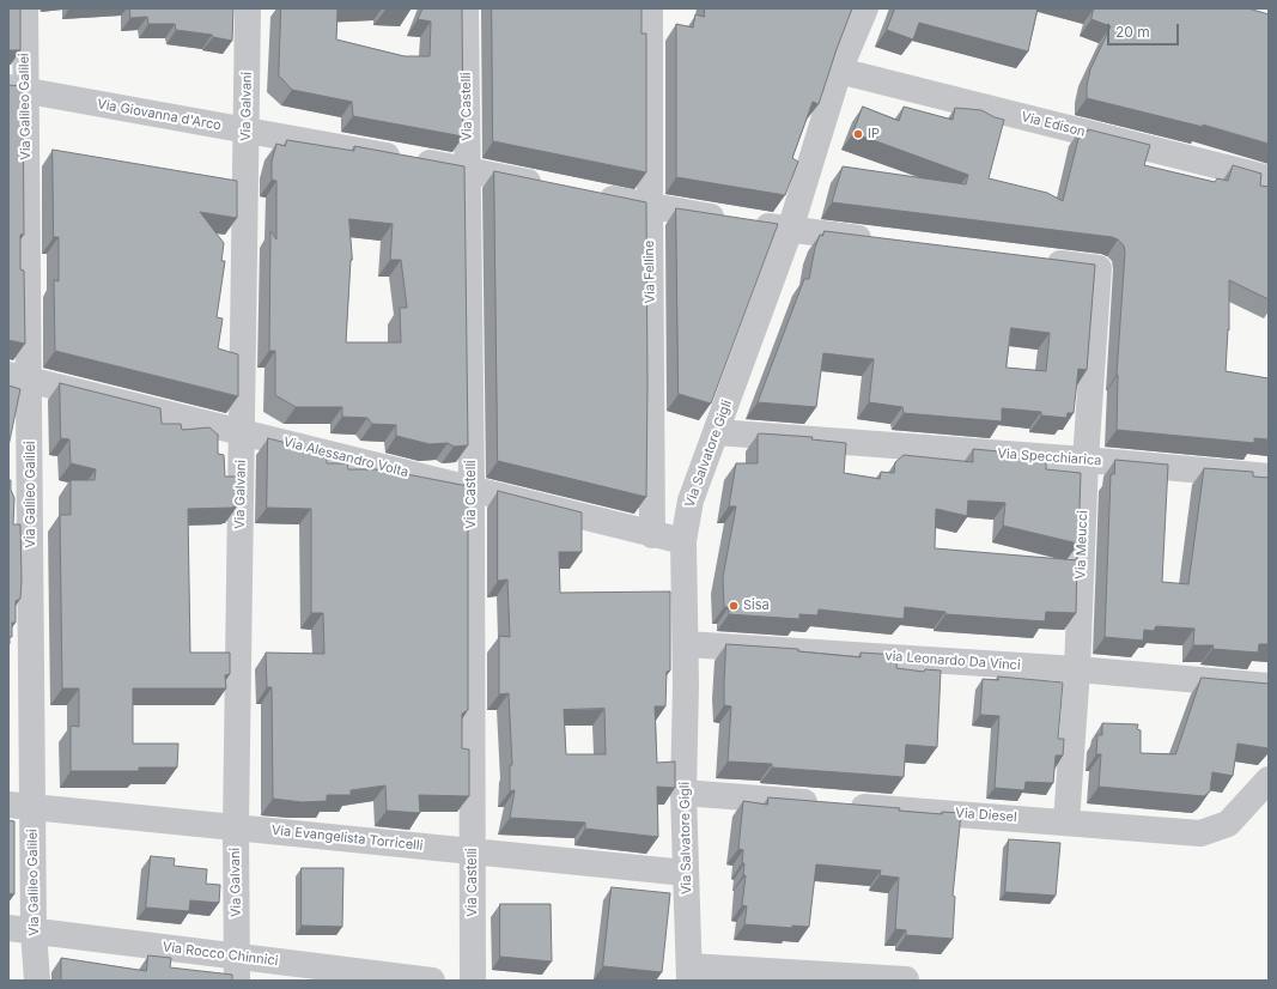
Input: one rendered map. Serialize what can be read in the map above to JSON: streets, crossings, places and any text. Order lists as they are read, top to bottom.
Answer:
{
  "streets": {
    "street": [
      "Via Galileo Galilei",
      "Via Galvani",
      "Via Castelli",
      "Via Giovanna d'Arco",
      "Via Edison",
      "Via Felline",
      "Via Salvatore Gigli",
      "Via Alessandro Volta",
      "Via Specchiarica",
      "Via Meucci",
      "via Leonardo Da Vinci",
      "Via Diesel",
      "Via Evangelista Torricelli",
      "Via Rocco Chinnici"
    ]
  },
  "crossings": [
    ["Via Galileo Galilei", "Via Giovanna d'Arco"],
    ["Via Galileo Galilei", "Via Alessandro Volta"],
    ["Via Galileo Galilei", "Via Evangelista Torricelli"],
    ["Via Galileo Galilei", "Via Rocco Chinnici"],
    ["Via Galvani", "Via Giovanna d'Arco"],
    ["Via Galvani", "Via Alessandro Volta"],
    ["Via Galvani", "Via Evangelista Torricelli"],
    ["Via Galvani", "Via Rocco Chinnici"],
    ["Via Castelli", "Via Giovanna d'Arco"],
    ["Via Castelli", "Via Alessandro Volta"],
    ["Via Castelli", "Via Evangelista Torricelli"],
    ["Via Edison", "Via Salvatore Gigli"],
    ["Via Felline", "Via Alessandro Volta"],
    ["Via Salvatore Gigli", "Via Alessandro Volta"],
    ["Via Salvatore Gigli", "Via Specchiarica"],
    ["Via Salvatore Gigli", "via Leonardo Da Vinci"],
    ["Via Salvatore Gigli", "Via Diesel"],
    ["Via Salvatore Gigli", "Via Evangelista Torricelli"],
    ["Via Specchiarica", "Via Meucci"],
    ["Via Meucci", "via Leonardo Da Vinci"],
    ["Via Meucci", "Via Diesel"]
  ],
  "places": ["IP", "Sisa"],
  "scale_bar": "20 m"
}
